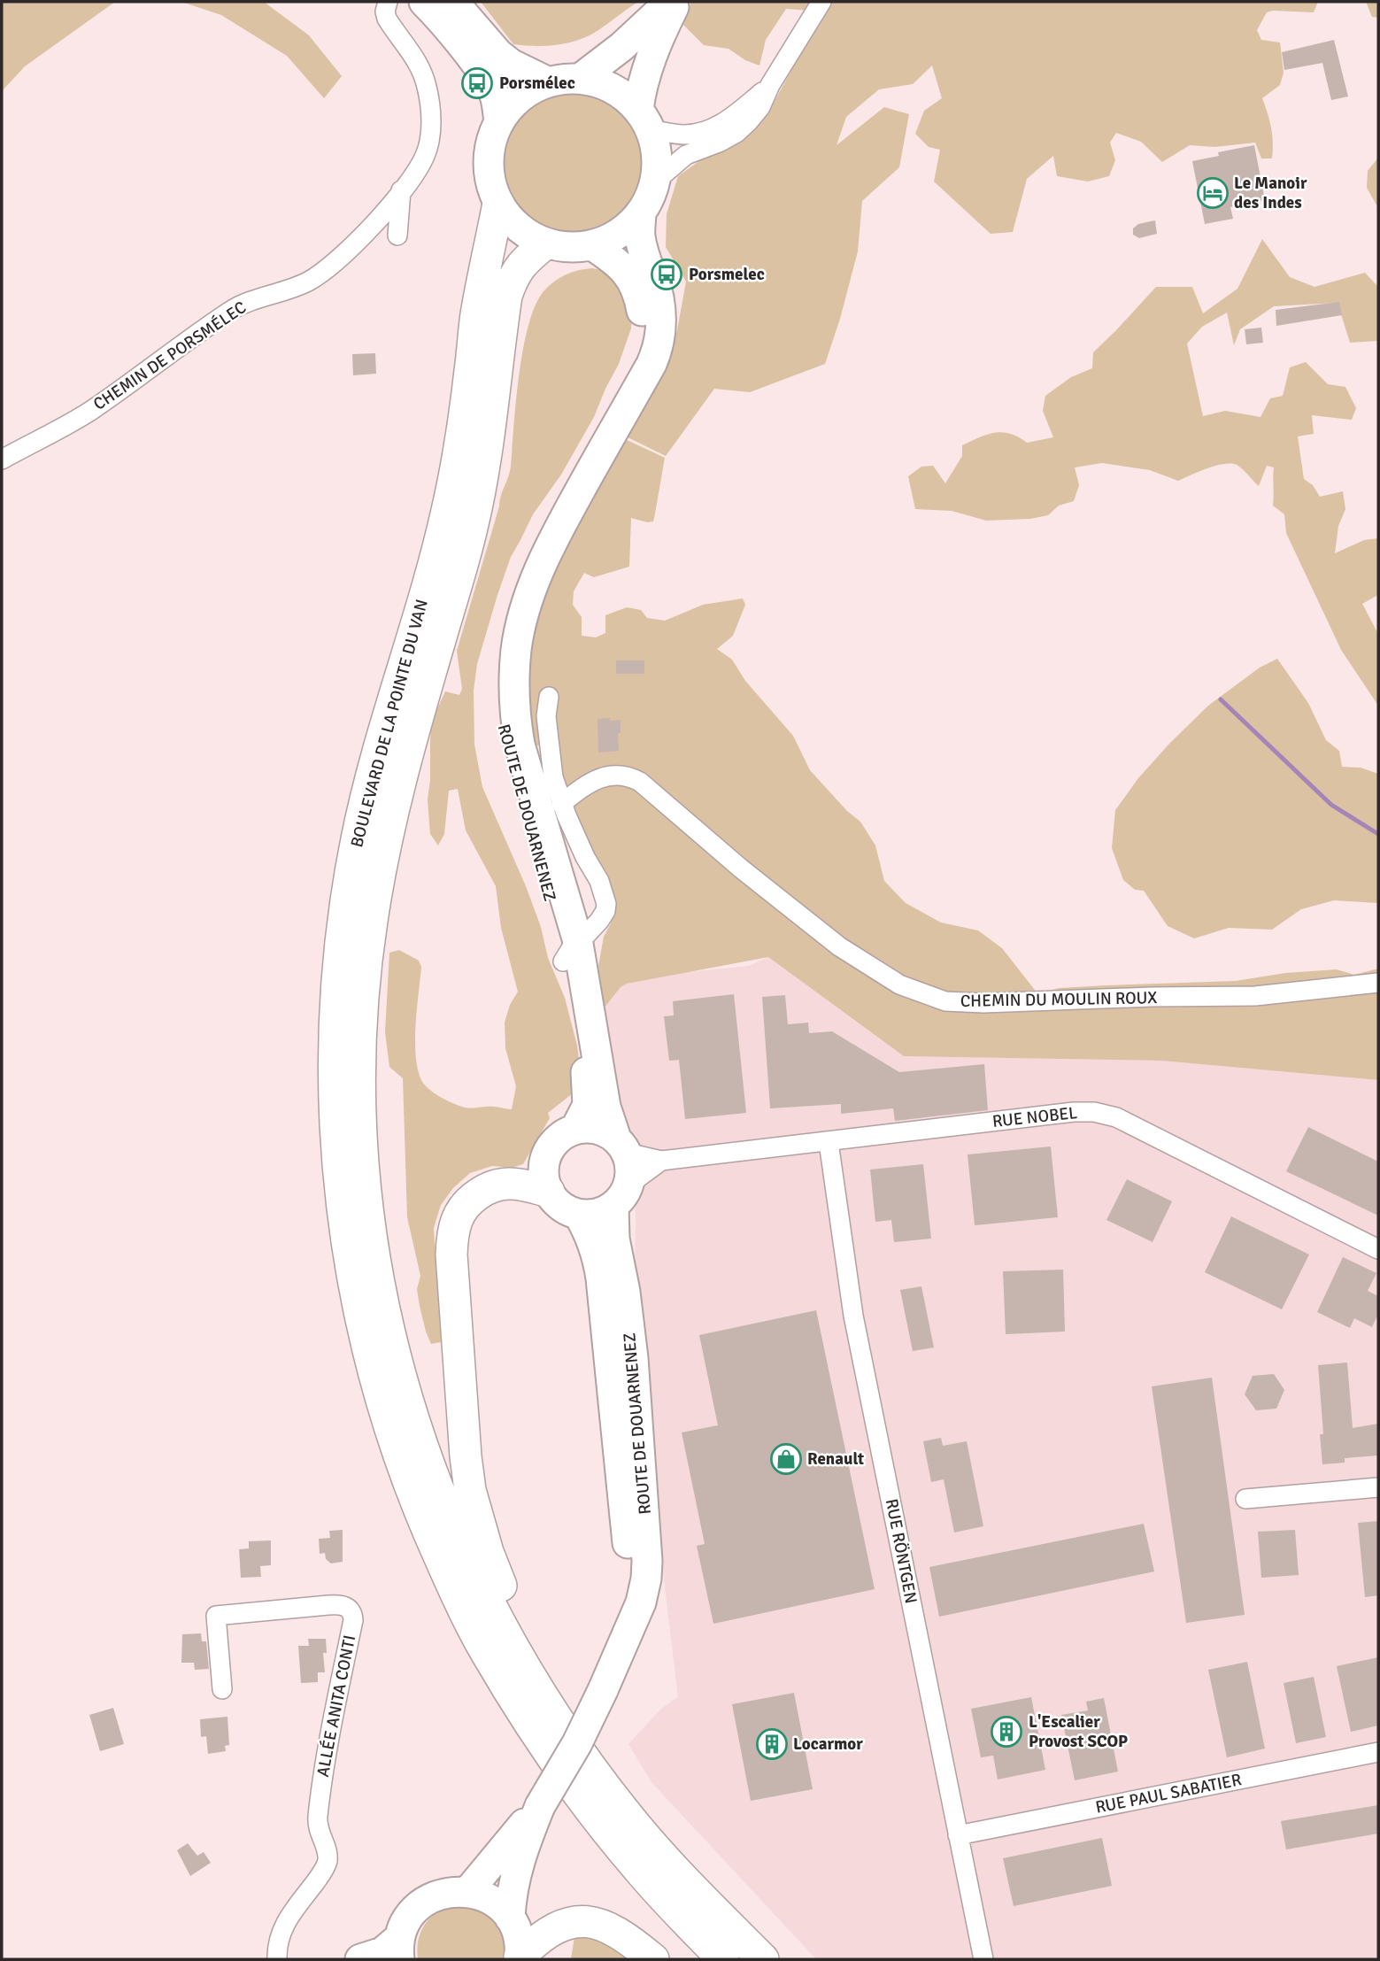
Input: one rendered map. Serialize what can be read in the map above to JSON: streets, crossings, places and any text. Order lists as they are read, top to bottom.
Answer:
{
  "streets": {
    "highway": ["BOULEVARD DE LA POINTE DU VAN"],
    "main road": ["ROUTE DE DOUARNENEZ"],
    "street": [
      "CHEMIN DE PORSMÉLEC",
      "CHEMIN DU MOULIN ROUX",
      "RUE NOBEL",
      "RUE RÖNTGEN",
      "ALLÉE ANITA CONTI",
      "RUE PAUL SABATIER"
    ]
  },
  "crossings": [
    ["BOULEVARD DE LA POINTE DU VAN", "ROUTE DE DOUARNENEZ"],
    ["ROUTE DE DOUARNENEZ", "RUE NOBEL"],
    ["RUE NOBEL", "RUE RÖNTGEN"],
    ["RUE RÖNTGEN", "RUE PAUL SABATIER"]
  ],
  "places": {
    "bus stop": ["Porsmélec", "Porsmelec"],
    "hotel": ["Le Manoir des Indes"],
    "shop": ["Renault"],
    "building": ["L'Escalier Provost SCOP", "Locarmor"]
  }
}
